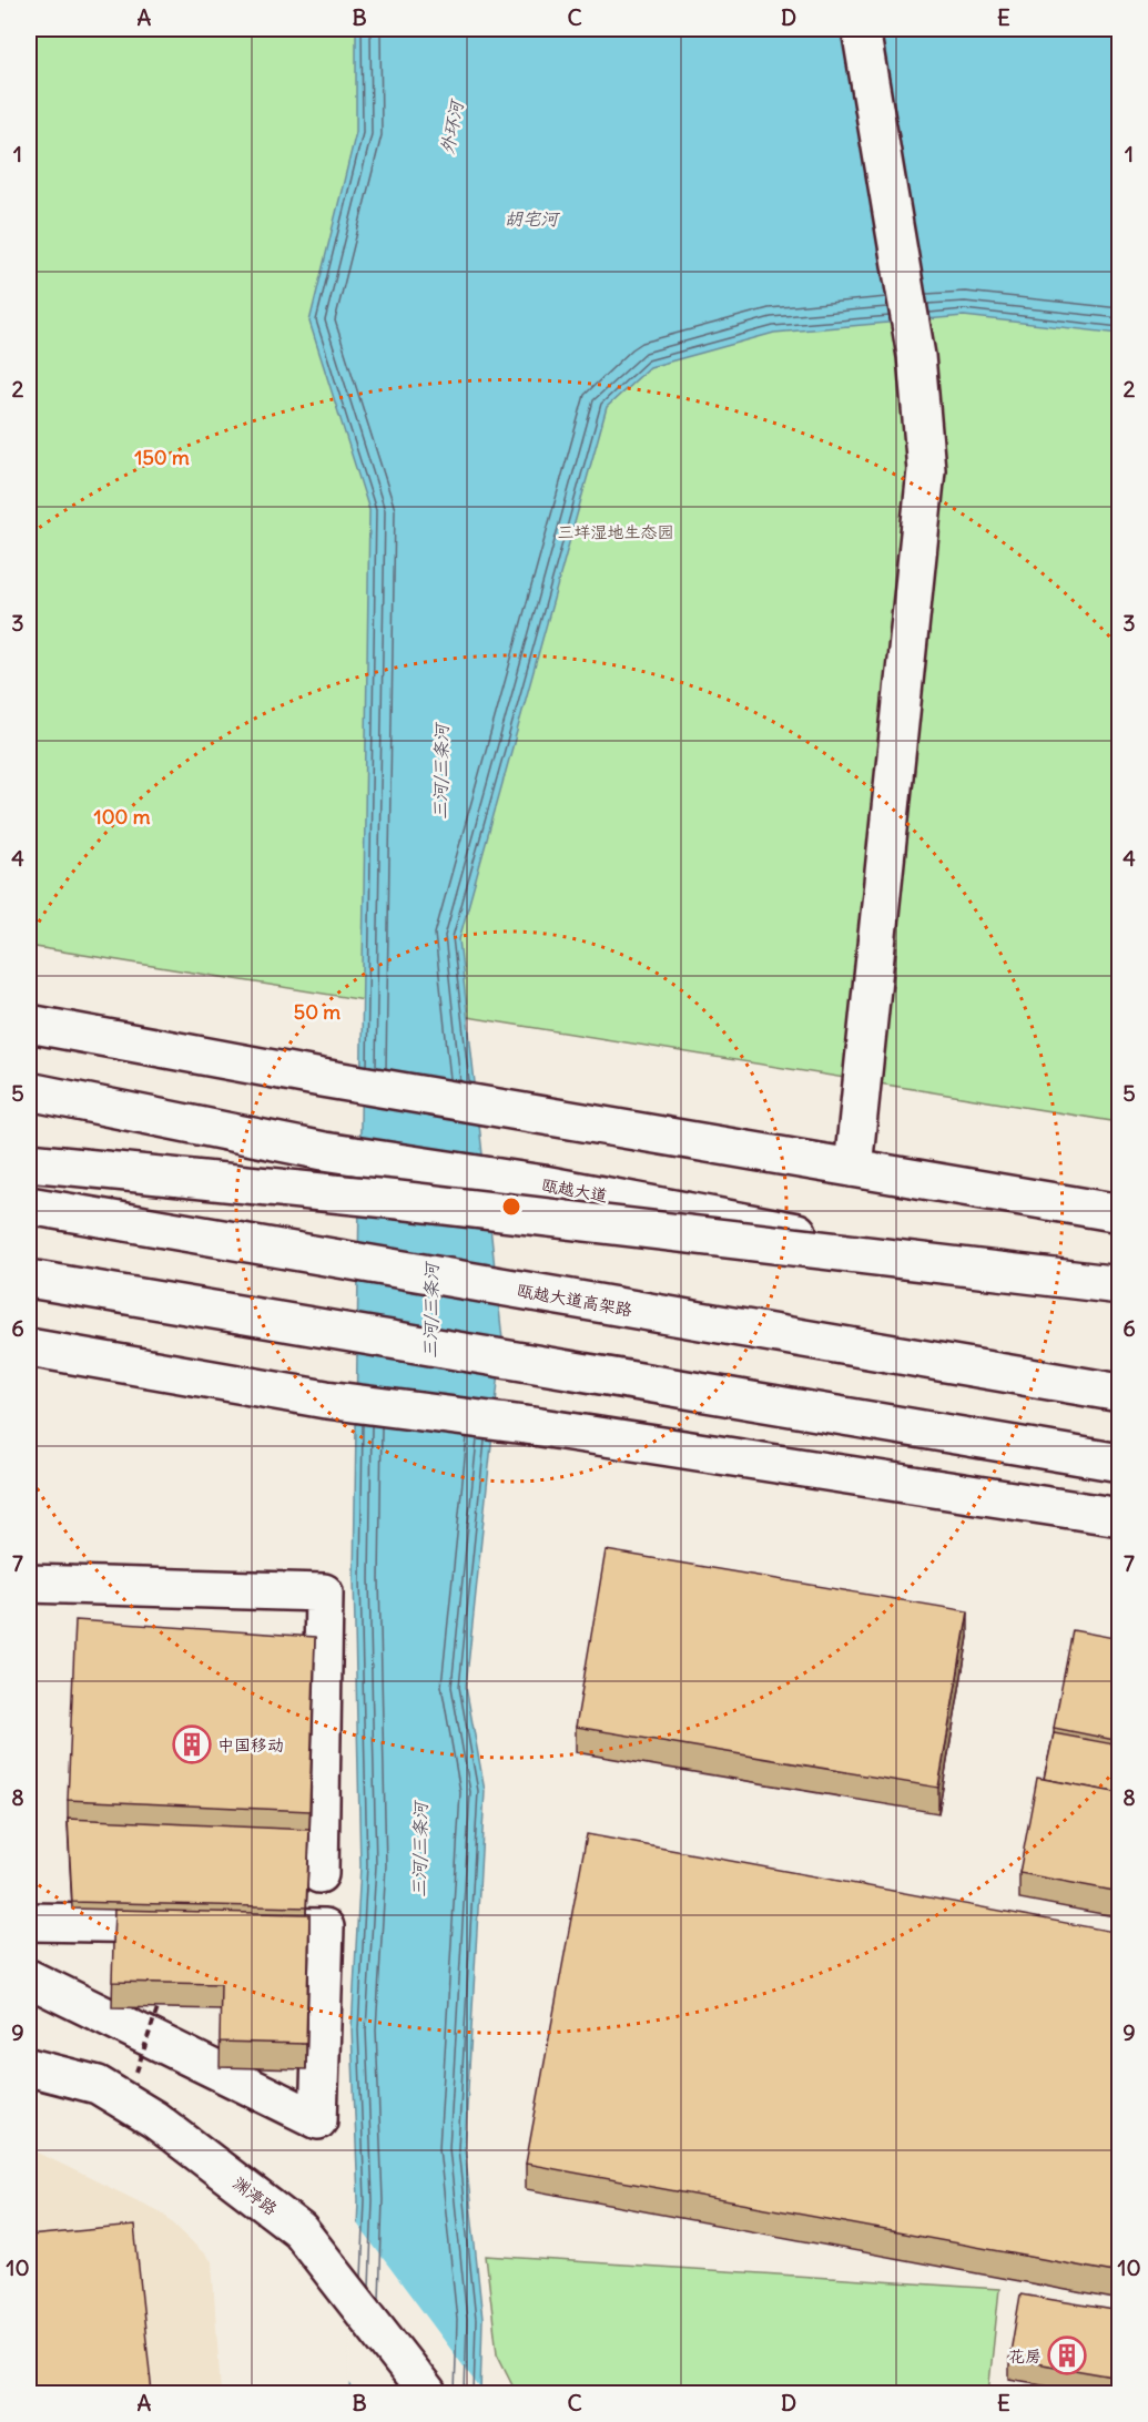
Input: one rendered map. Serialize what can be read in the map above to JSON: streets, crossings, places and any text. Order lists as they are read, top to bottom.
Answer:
{
  "streets": {
    "main road": ["瓯越大道", "瓯越大道高架路", "渊渟路"]
  },
  "water": ["外环河", "胡宅河", "三河/三条河"],
  "parks": ["三垟湿地生态园"],
  "places": {
    "building": ["中国移动", "花房"]
  },
  "grid": {
    "columns": [
      "A",
      "B",
      "C",
      "D",
      "E"
    ],
    "rows": [
      "1",
      "2",
      "3",
      "4",
      "5",
      "6",
      "7",
      "8",
      "9",
      "10"
    ]
  },
  "rings": ["150 m", "100 m", "50 m"]
}
